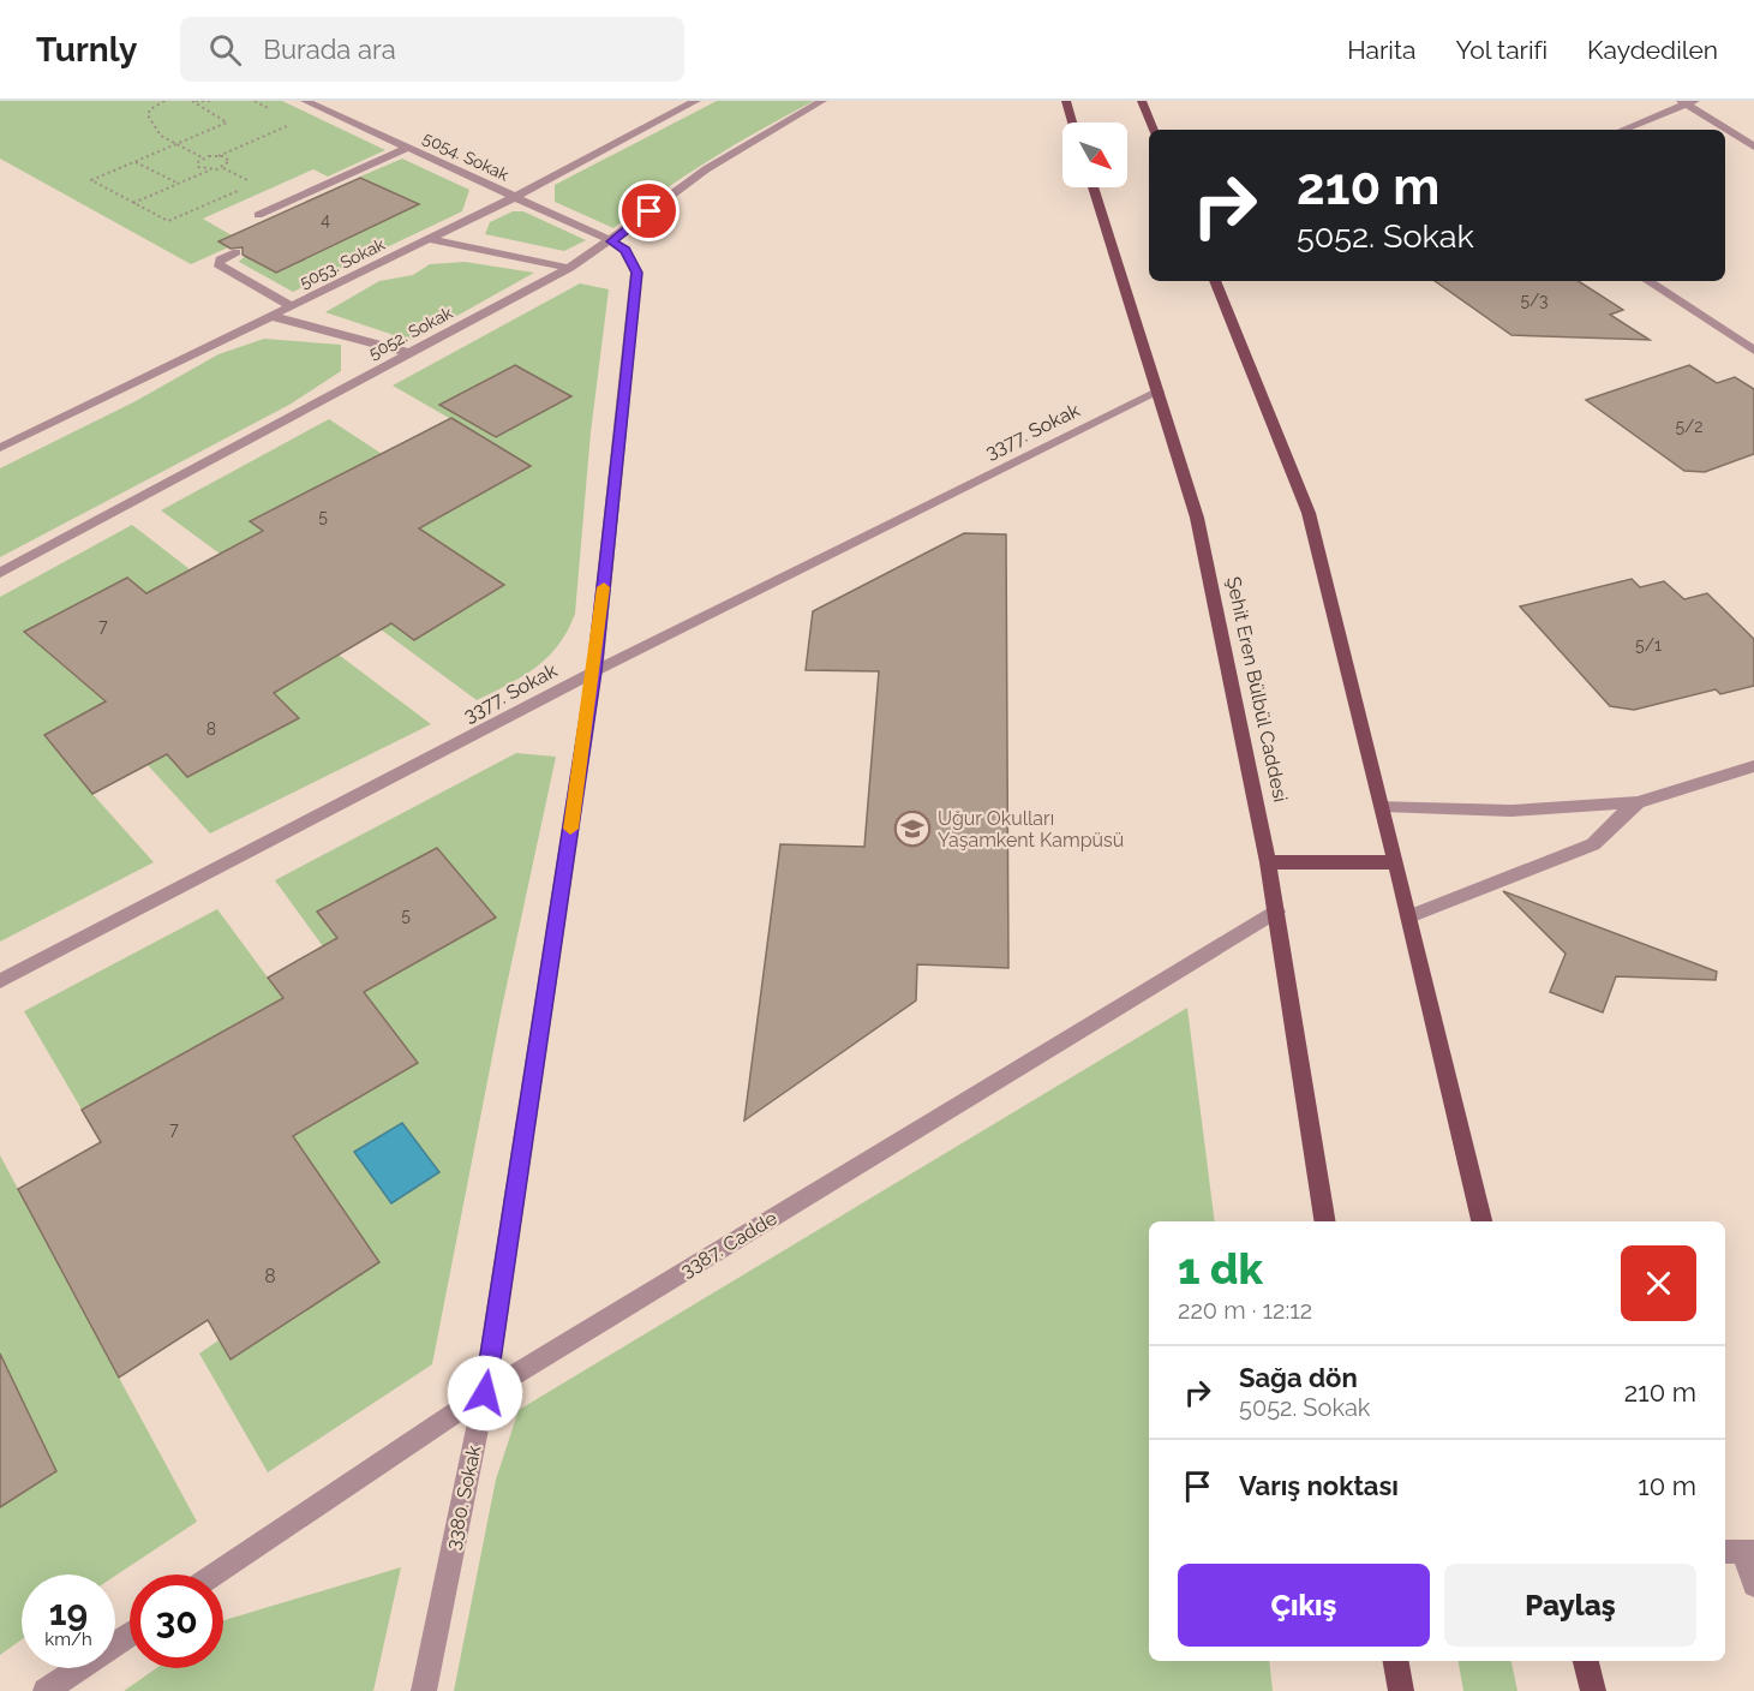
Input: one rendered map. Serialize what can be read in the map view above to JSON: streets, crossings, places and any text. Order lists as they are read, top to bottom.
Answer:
{
  "streets": {
    "main road": ["Şehit Eren Bülbül Caddesi"],
    "street": [
      "5054. Sokak",
      "5053. Sokak",
      "5052. Sokak",
      "3377. Sokak",
      "3387. Cadde",
      "3380. Sokak"
    ]
  },
  "crossings": [
    ["5054. Sokak", "5053. Sokak"],
    ["5054. Sokak", "5052. Sokak"],
    ["5054. Sokak", "3380. Sokak"],
    ["5052. Sokak", "3380. Sokak"],
    ["3377. Sokak", "Şehit Eren Bülbül Caddesi"],
    ["3377. Sokak", "3380. Sokak"],
    ["Şehit Eren Bülbül Caddesi", "3387. Cadde"],
    ["3387. Cadde", "3380. Sokak"]
  ],
  "places": {
    "school or university": ["Uğur Okulları Yaşamkent Kampüsü"]
  },
  "house_numbers": [
    "4",
    "5/3",
    "5/2",
    "5",
    "7",
    "5/1",
    "8",
    "5",
    "7",
    "8"
  ],
  "north": "bottom right",
  "page": {
    "header": "Turnly",
    "search": "Burada ara",
    "nav": ["Harita", "Yol tarifi", "Kaydedilen"],
    "turn": ["210 m", "5052. Sokak"],
    "heading": ["1 dk", "220 m · 12:12"],
    "list": [
      {
        "name": "Sağa dön",
        "note": "5052. Sokak",
        "value": "210 m"
      },
      {
        "name": "Varış noktası",
        "value": "10 m"
      }
    ],
    "buttons": ["Çıkış", "Paylaş"],
    "speed": "19 km/h",
    "limit": "30"
  }
}
